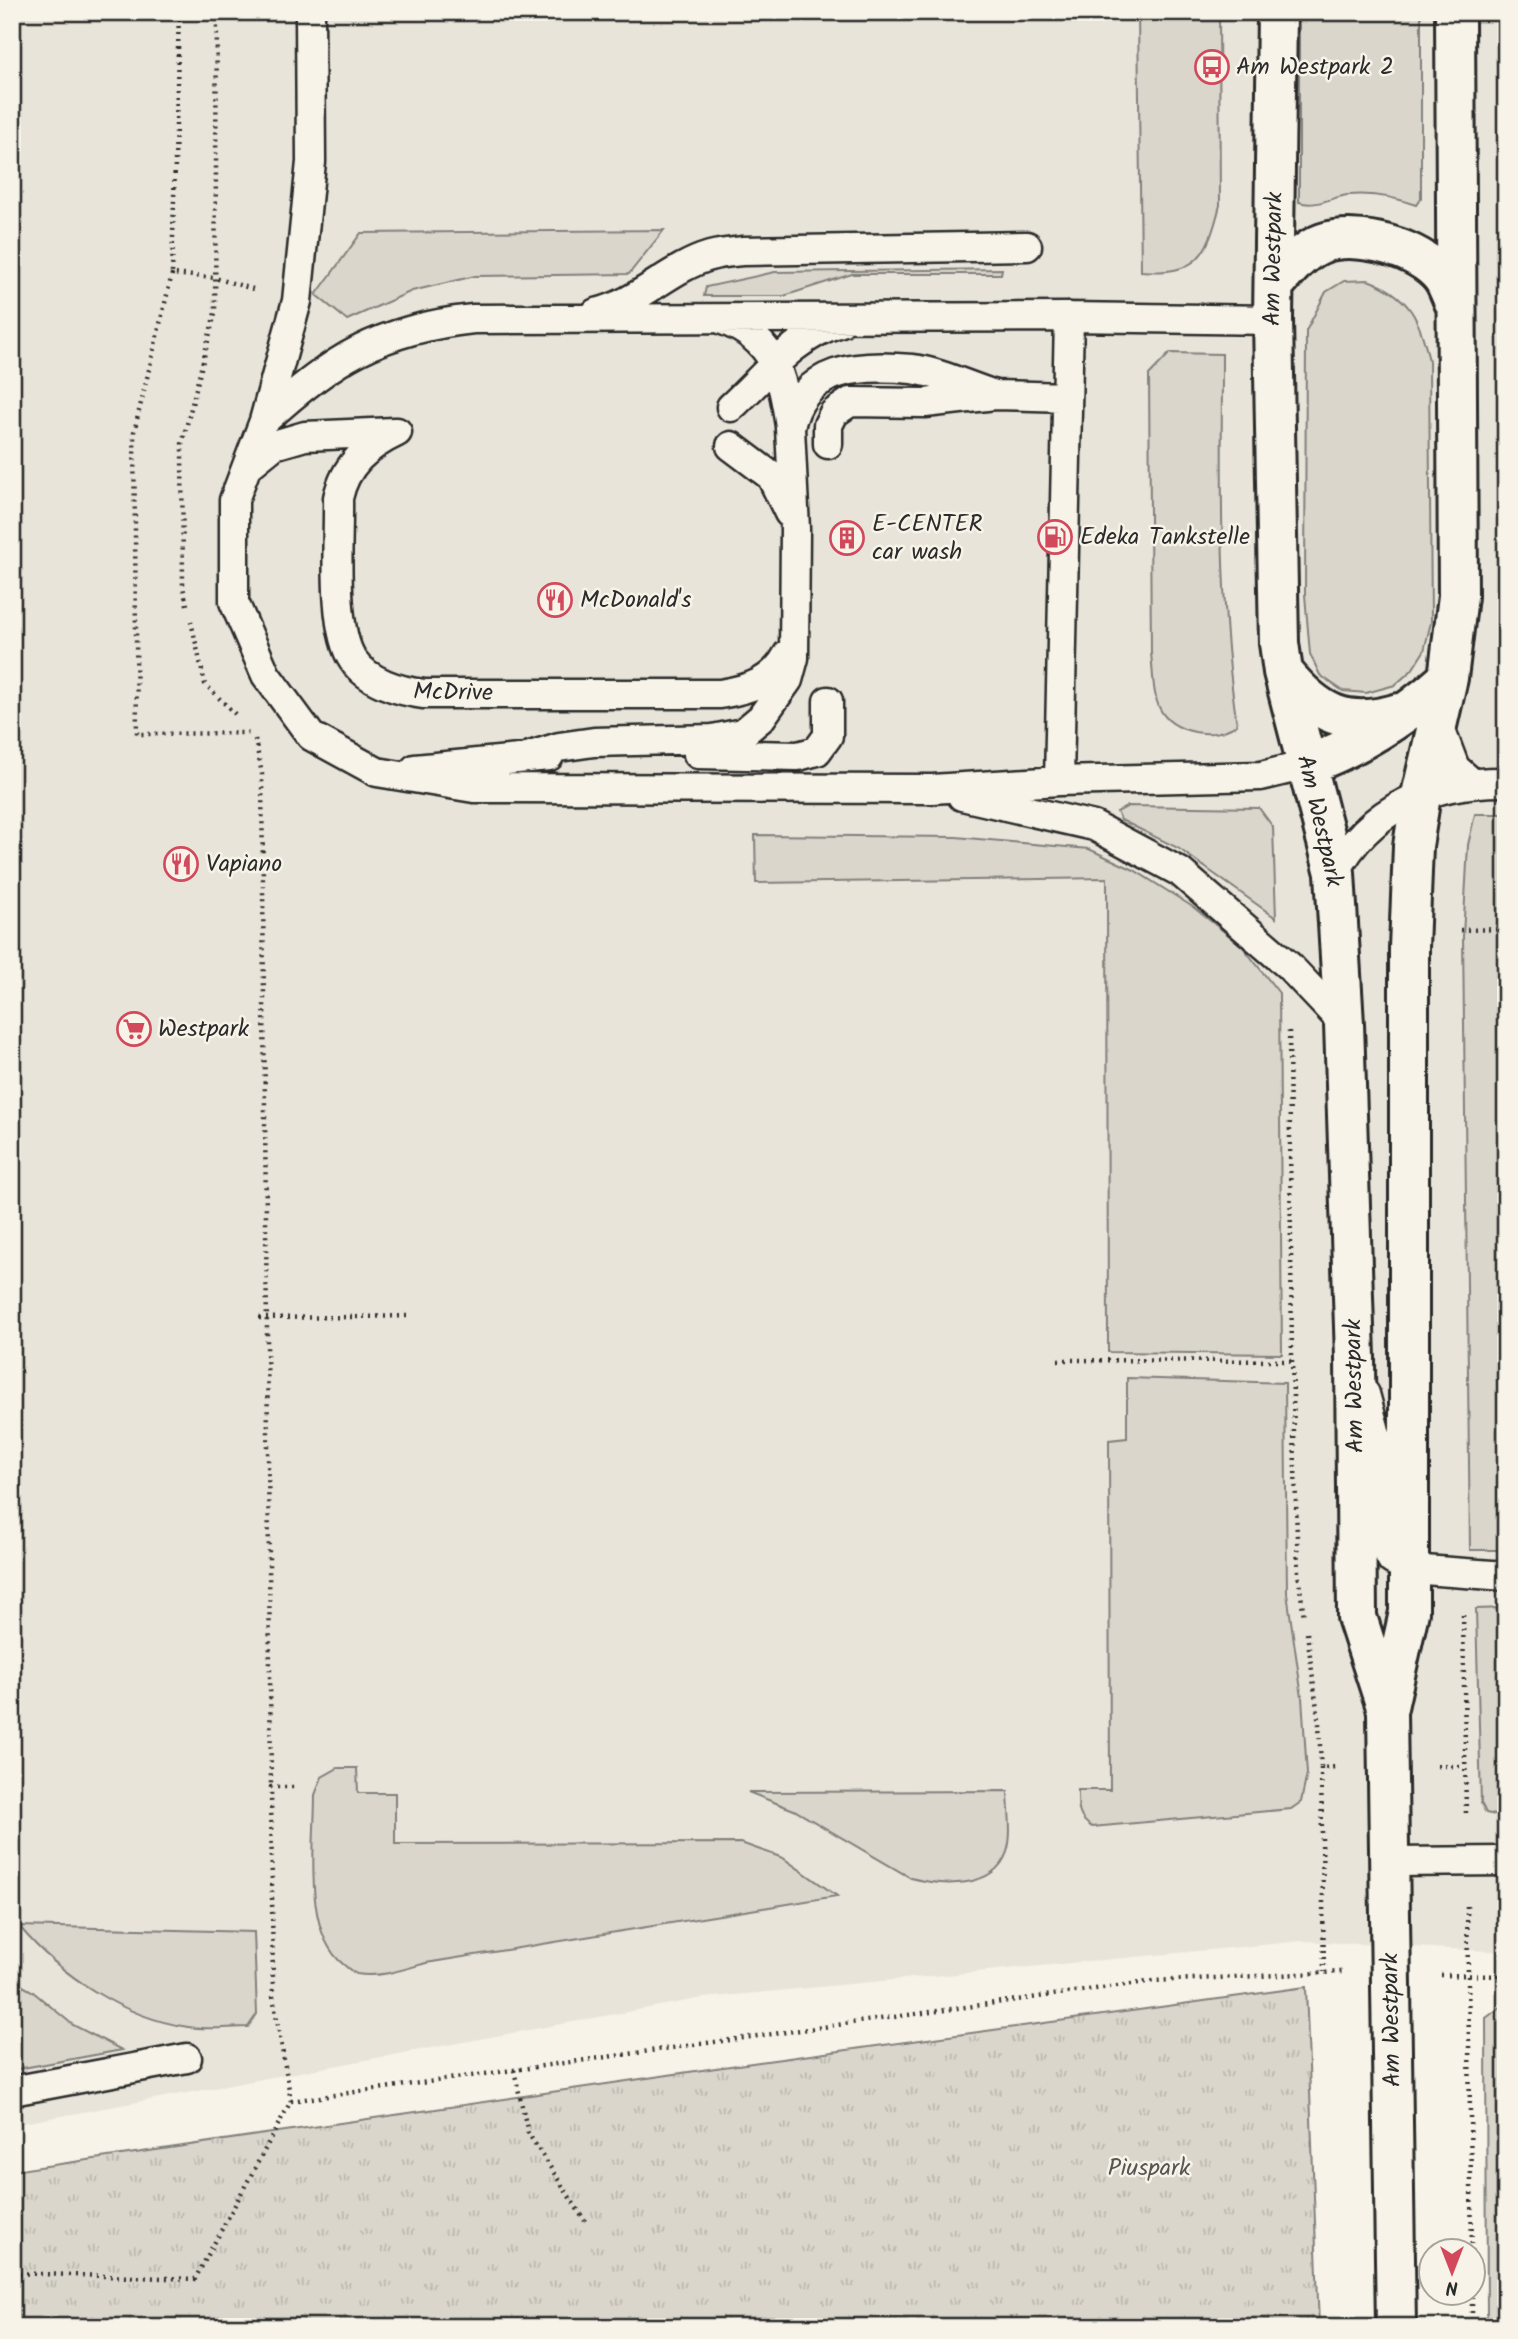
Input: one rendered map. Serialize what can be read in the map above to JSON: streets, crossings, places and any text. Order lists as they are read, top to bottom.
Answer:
{
  "streets": {
    "main road": ["Am Westpark"],
    "lane": ["McDrive"]
  },
  "parks": ["Piuspark"],
  "places": {
    "bus stop": ["Am Westpark 2"],
    "fuel station": ["Edeka Tankstelle"],
    "building": ["E-CENTER car wash"],
    "restaurant": ["McDonald's", "Vapiano"],
    "supermarket": ["Westpark"]
  },
  "north": "bottom"
}
